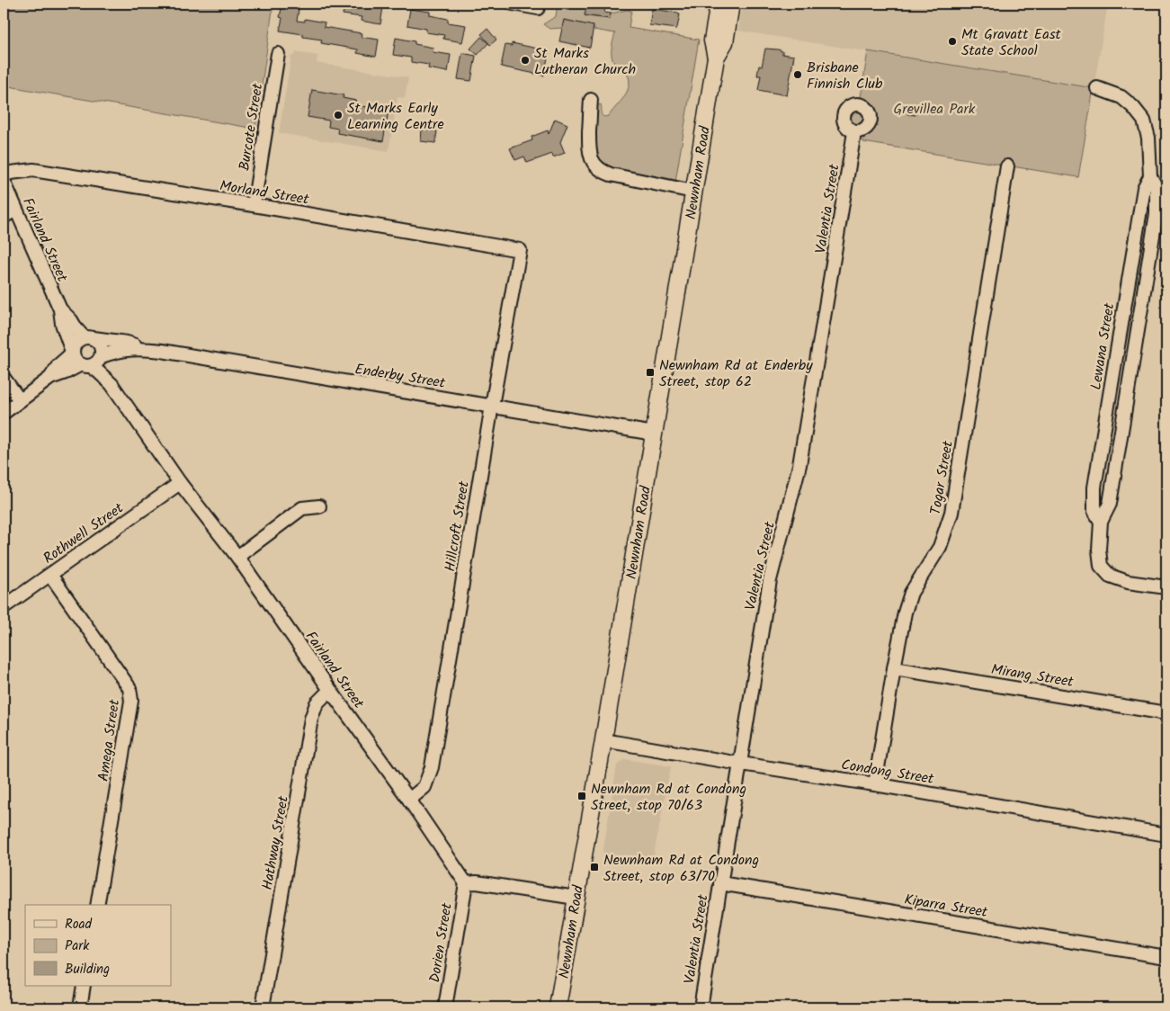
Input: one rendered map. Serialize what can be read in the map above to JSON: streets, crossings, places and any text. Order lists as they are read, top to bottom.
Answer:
{
  "streets": {
    "main road": ["Newnham Road"],
    "street": [
      "Burcote Street",
      "Morland Street",
      "Valentia Street",
      "Fairland Street",
      "Lewana Street",
      "Enderby Street",
      "Togar Street",
      "Hillcroft Street",
      "Rothwell Street",
      "Mirang Street",
      "Amega Street",
      "Condong Street",
      "Hathway Street",
      "Kiparra Street",
      "Dorien Street"
    ]
  },
  "crossings": [
    ["Burcote Street", "Morland Street"],
    ["Newnham Road", "Enderby Street"],
    ["Newnham Road", "Condong Street"],
    ["Morland Street", "Hillcroft Street"],
    ["Valentia Street", "Condong Street"],
    ["Valentia Street", "Kiparra Street"],
    ["Fairland Street", "Enderby Street"],
    ["Fairland Street", "Hillcroft Street"],
    ["Fairland Street", "Rothwell Street"],
    ["Fairland Street", "Hathway Street"],
    ["Fairland Street", "Dorien Street"],
    ["Enderby Street", "Hillcroft Street"],
    ["Togar Street", "Mirang Street"],
    ["Togar Street", "Condong Street"],
    ["Rothwell Street", "Amega Street"]
  ],
  "parks": ["Grevillea Park"],
  "places": {
    "other": [
      "Mt Gravatt East State School",
      "St Marks Lutheran Church",
      "Brisbane Finnish Club",
      "St Marks Early Learning Centre"
    ],
    "transit": ["Newnham Rd at Enderby Street, stop 62", "Newnham Rd at Condong Street, stop 70/63", "Newnham Rd at Condong Street, stop 63/70"]
  },
  "legend": ["Road", "Park", "Building"]
}
